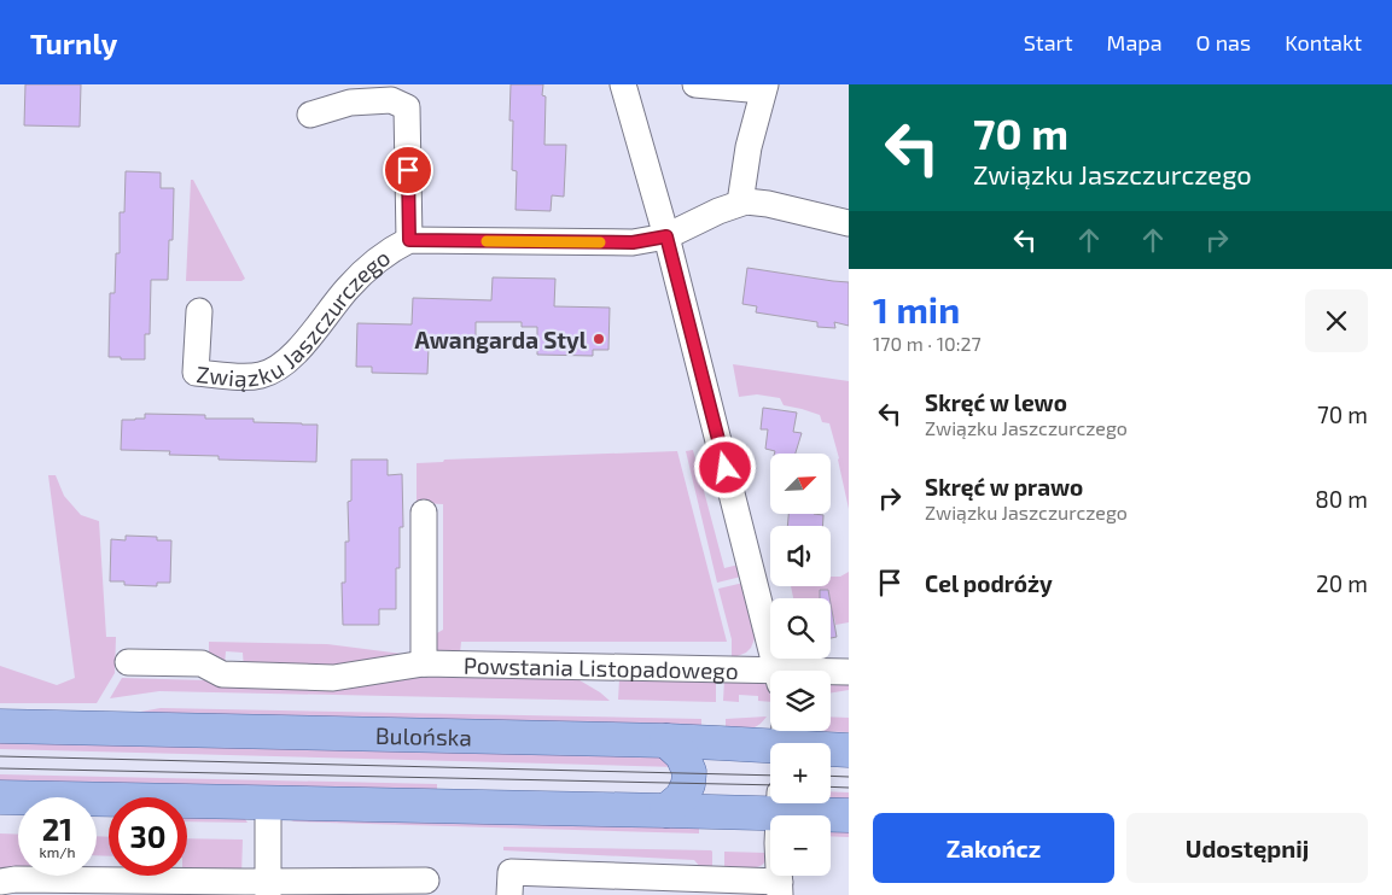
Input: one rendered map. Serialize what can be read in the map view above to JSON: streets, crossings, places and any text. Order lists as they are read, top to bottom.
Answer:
{
  "streets": {
    "main road": ["Bulońska"],
    "street": ["Związku Jaszczurczego", "Powstania Listopadowego"]
  },
  "places": ["Awangarda Styl"],
  "north": "top right",
  "page": {
    "header": "Turnly",
    "nav": [
      "Start",
      "Mapa",
      "O nas",
      "Kontakt"
    ],
    "turn": ["70 m", "Związku Jaszczurczego"],
    "heading": ["1 min", "170 m · 10:27"],
    "list": [
      {
        "name": "Skręć w lewo",
        "note": "Związku Jaszczurczego",
        "value": "70 m"
      },
      {
        "name": "Skręć w prawo",
        "note": "Związku Jaszczurczego",
        "value": "80 m"
      },
      {
        "name": "Cel podróży",
        "value": "20 m"
      }
    ],
    "map_buttons": ["+", "−"],
    "speed": "21 km/h",
    "limit": "30",
    "buttons": ["Zakończ", "Udostępnij"]
  }
}
